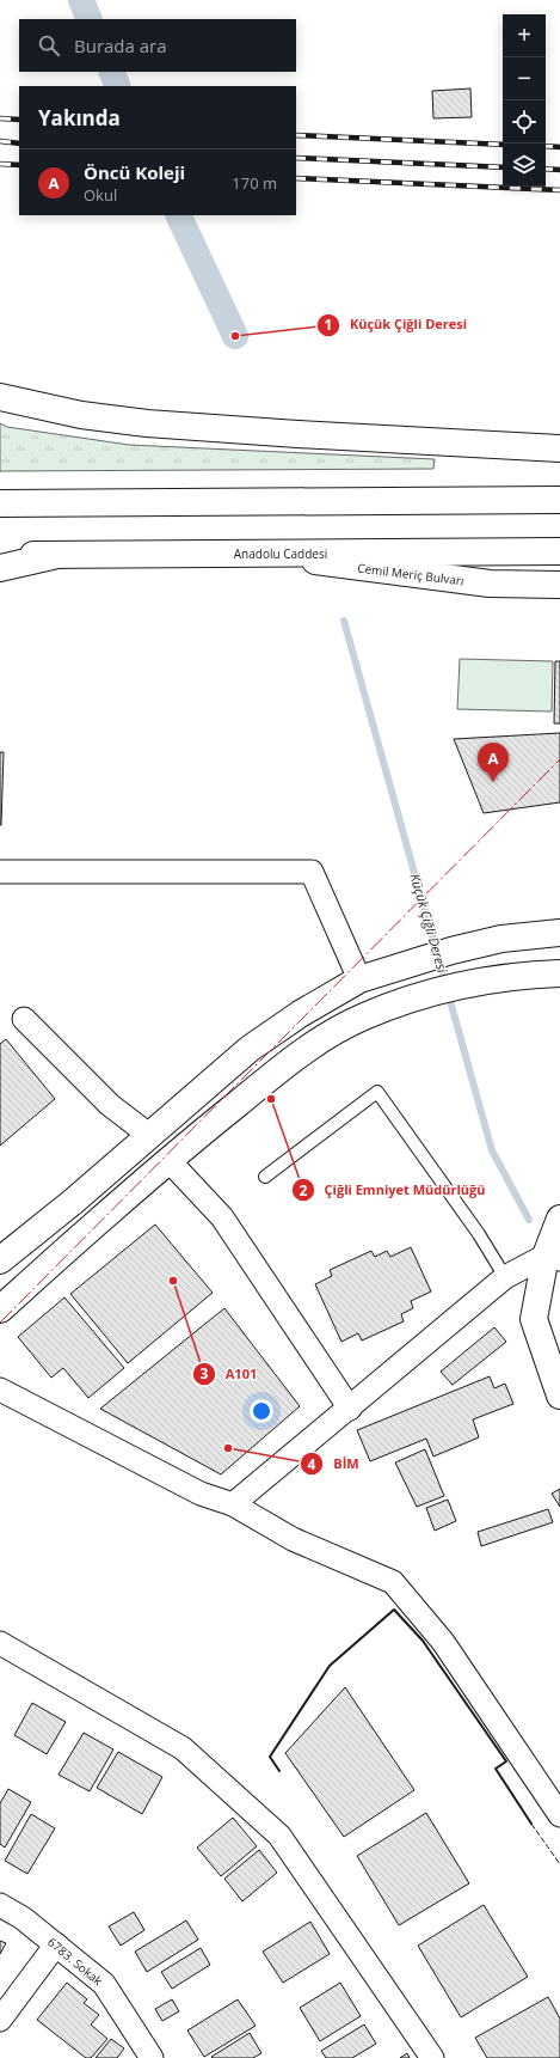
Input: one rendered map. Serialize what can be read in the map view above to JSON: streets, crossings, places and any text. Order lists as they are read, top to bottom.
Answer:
{
  "streets": {
    "main road": ["Anadolu Caddesi", "Cemil Meriç Bulvarı"],
    "street": ["6783. Sokak"]
  },
  "crossings": [
    ["Anadolu Caddesi", "Cemil Meriç Bulvarı"]
  ],
  "water": ["Küçük Çiğli Deresi"],
  "places": [
    "Küçük Çiğli Deresi",
    "Çiğli Emniyet Müdürlüğü",
    "A101",
    "BİM"
  ],
  "page": {
    "map_buttons": ["+", "−"],
    "search": "Burada ara",
    "heading": "Yakında",
    "list": [
      {
        "mark": "A",
        "name": "Öncü Koleji",
        "note": "Okul",
        "value": "170 m"
      }
    ],
    "pins": "A"
  }
}
